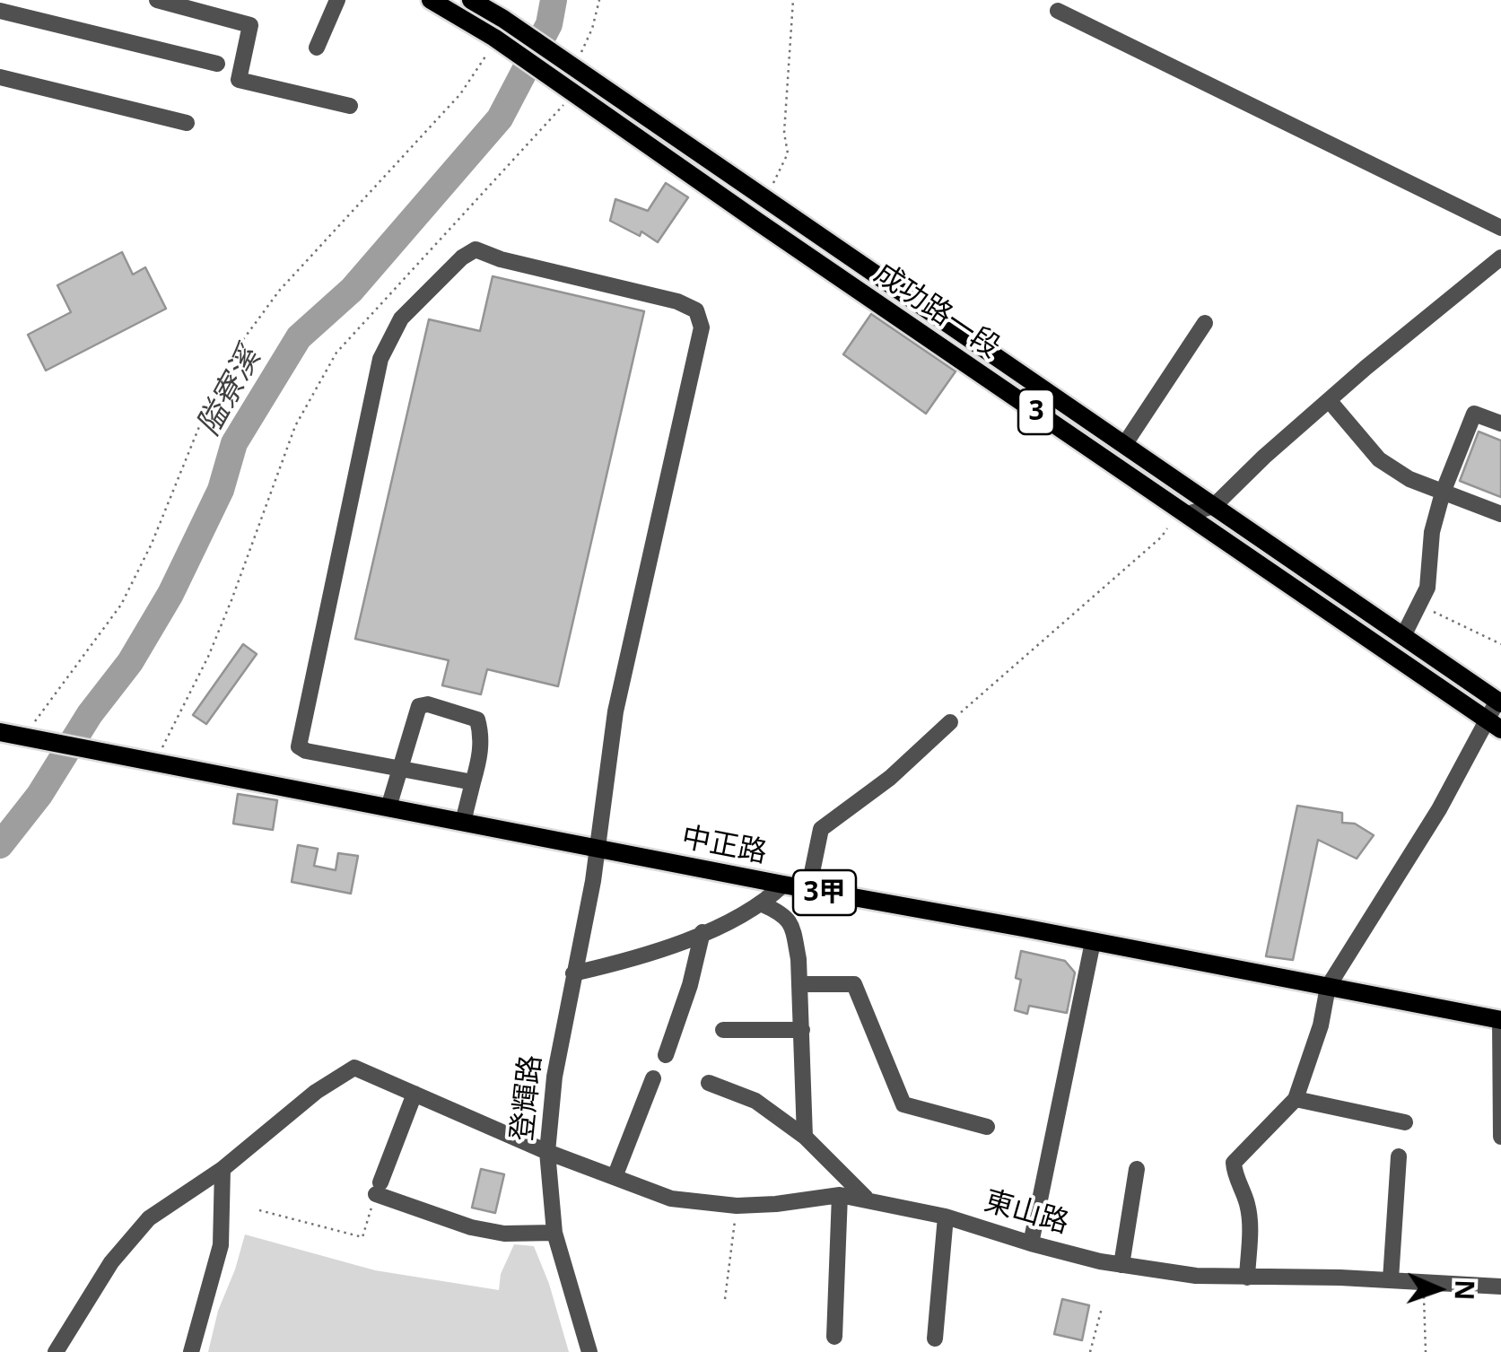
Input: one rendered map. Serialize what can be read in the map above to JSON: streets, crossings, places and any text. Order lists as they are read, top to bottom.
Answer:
{
  "streets": {
    "main road": [
      "成功路一段",
      "3",
      "中正路",
      "3甲"
    ],
    "street": ["登輝路", "東山路"]
  },
  "crossings": [
    ["中正路", "3甲"],
    ["中正路", "登輝路"],
    ["登輝路", "東山路"]
  ],
  "water": ["隘寮溪"],
  "north": "right"
}
